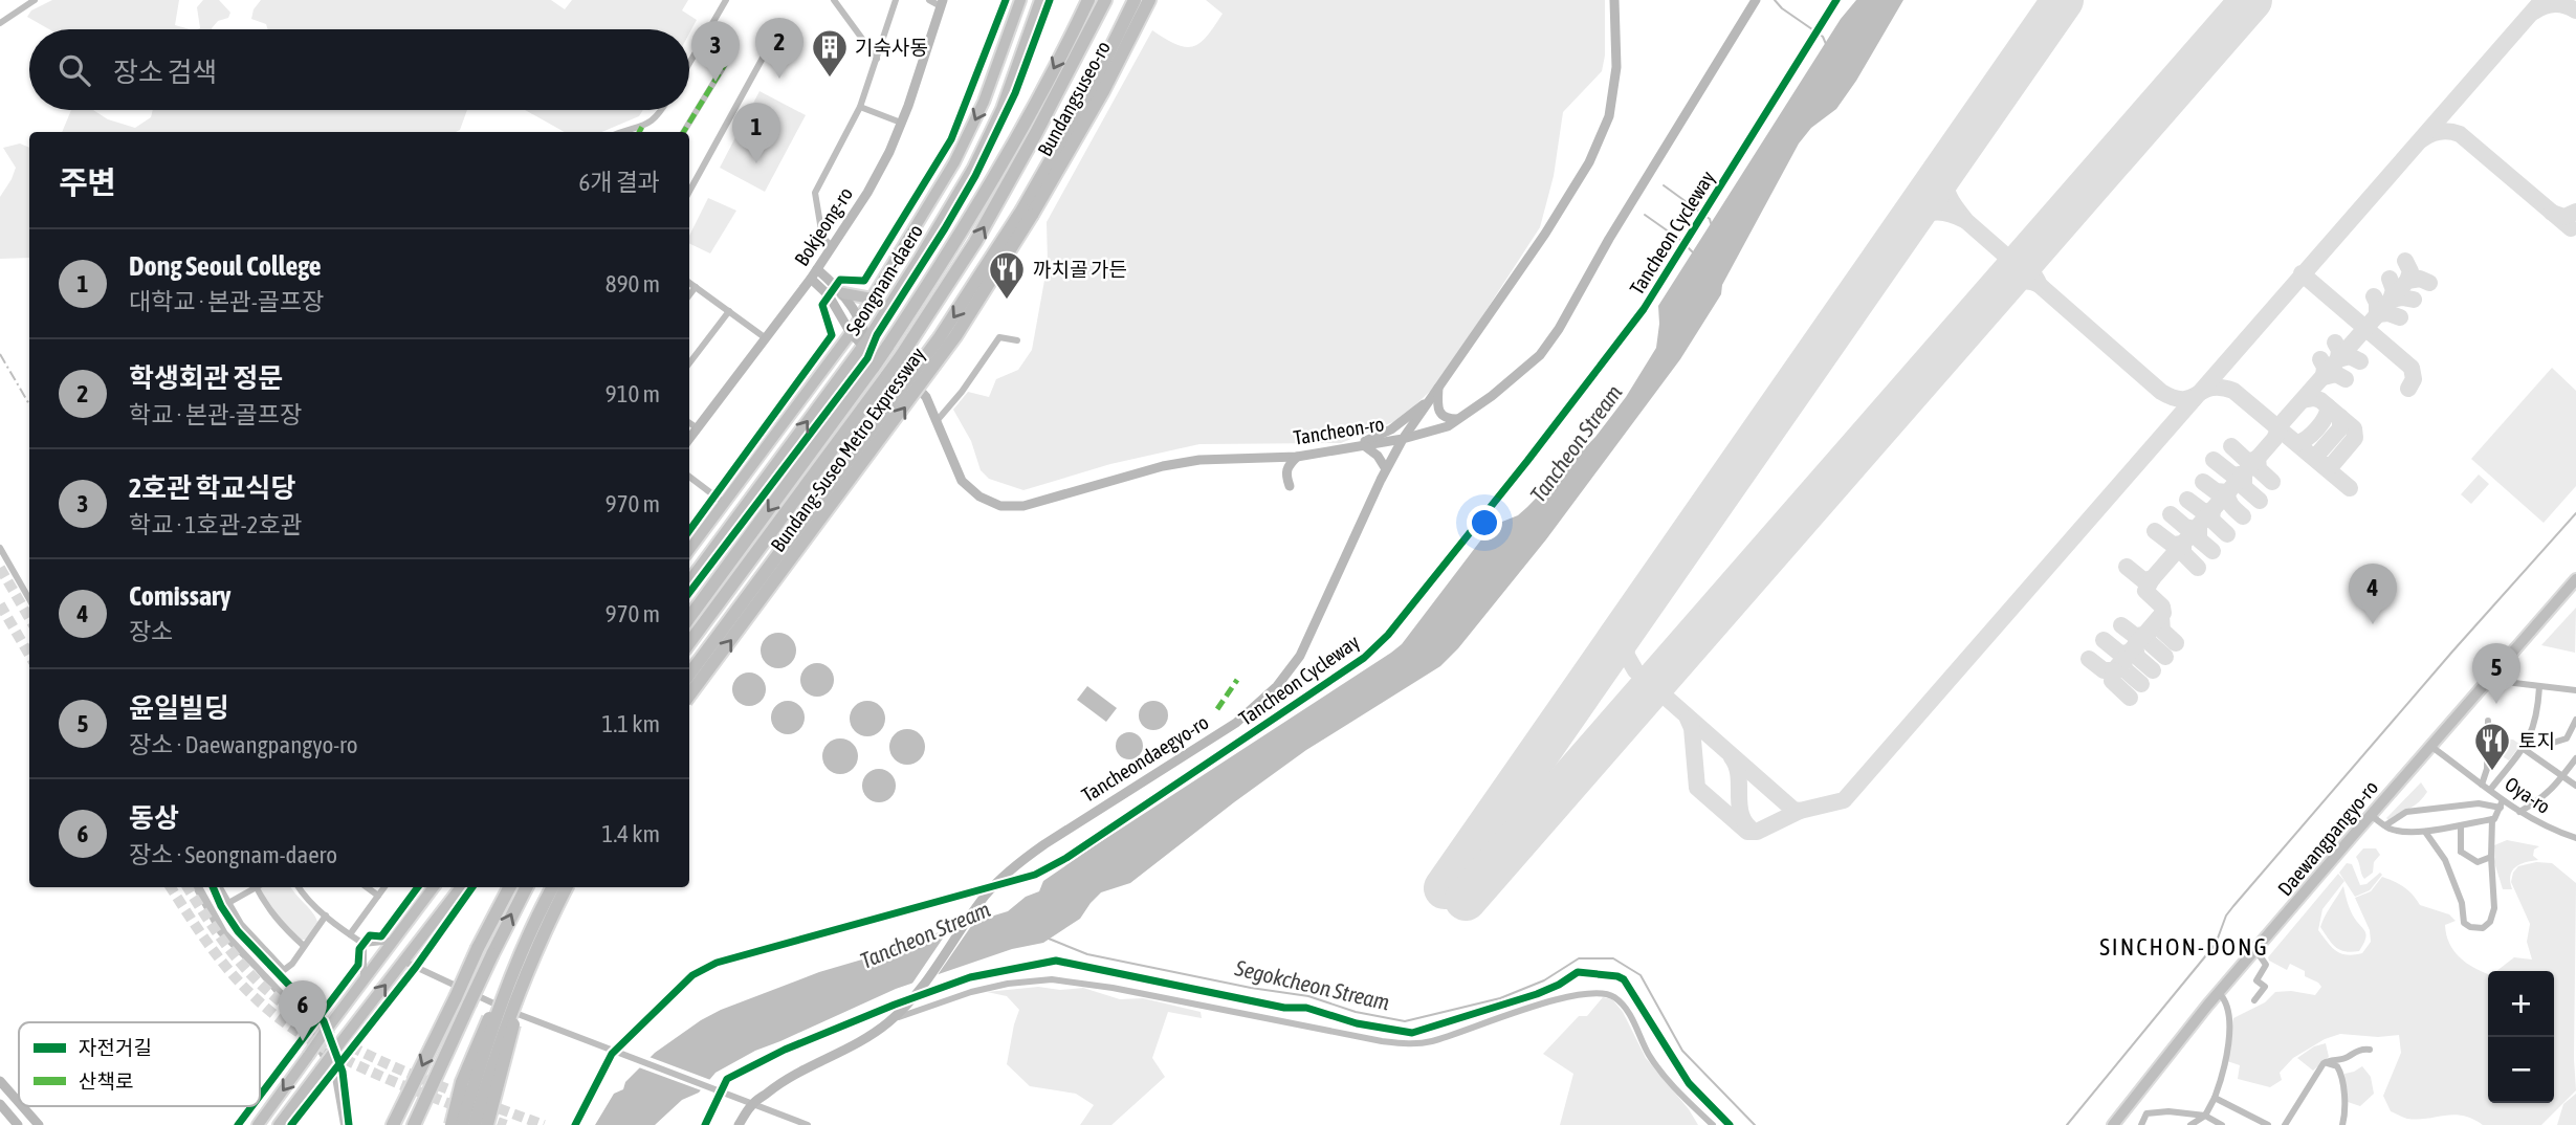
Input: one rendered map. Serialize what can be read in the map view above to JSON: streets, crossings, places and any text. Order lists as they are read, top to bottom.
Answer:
{
  "streets": {
    "highway": ["Bundangsuseo-ro", "Bundang-Suseo Metro Expressway"],
    "main road": ["Seongnam-daero", "Daewangpangyo-ro"],
    "street": [
      "Bokjeong-ro",
      "Tancheon-ro",
      "Tancheondaegyo-ro",
      "Oya-ro"
    ],
    "cycle path": ["Tancheon Cycleway"]
  },
  "crossings": [
    ["Bundangsuseo-ro", "Bundang-Suseo Metro Expressway"],
    ["Bokjeong-ro", "Tancheon-ro"],
    ["Seongnam-daero", "Tancheon-ro"],
    ["Tancheon-ro", "Tancheondaegyo-ro"],
    ["Oya-ro", "Daewangpangyo-ro"]
  ],
  "districts": ["SINCHON-DONG"],
  "water": ["Tancheon Stream", "Segokcheon Stream"],
  "places": {
    "building": ["기숙사동"],
    "restaurant": ["까치골 가든", "토지"]
  },
  "legend": ["자전거길", "산책로"],
  "page": {
    "pins": [
      "2",
      "3",
      "1",
      "4",
      "5",
      "6"
    ],
    "search": "장소 검색",
    "heading": ["주변", "6개 결과"],
    "list": [
      {
        "mark": "1",
        "name": "Dong Seoul College",
        "note": "대학교 · 본관-골프장",
        "value": "890 m"
      },
      {
        "mark": "2",
        "name": "학생회관 정문",
        "note": "학교 · 본관-골프장",
        "value": "910 m"
      },
      {
        "mark": "3",
        "name": "2호관 학교식당",
        "note": "학교 · 1호관-2호관",
        "value": "970 m"
      },
      {
        "mark": "4",
        "name": "Comissary",
        "note": "장소",
        "value": "970 m"
      },
      {
        "mark": "5",
        "name": "윤일빌딩",
        "note": "장소 · Daewangpangyo-ro",
        "value": "1.1 km"
      },
      {
        "mark": "6",
        "name": "동상",
        "note": "장소 · Seongnam-daero",
        "value": "1.4 km"
      }
    ],
    "map_buttons": ["+", "−"]
  }
}
